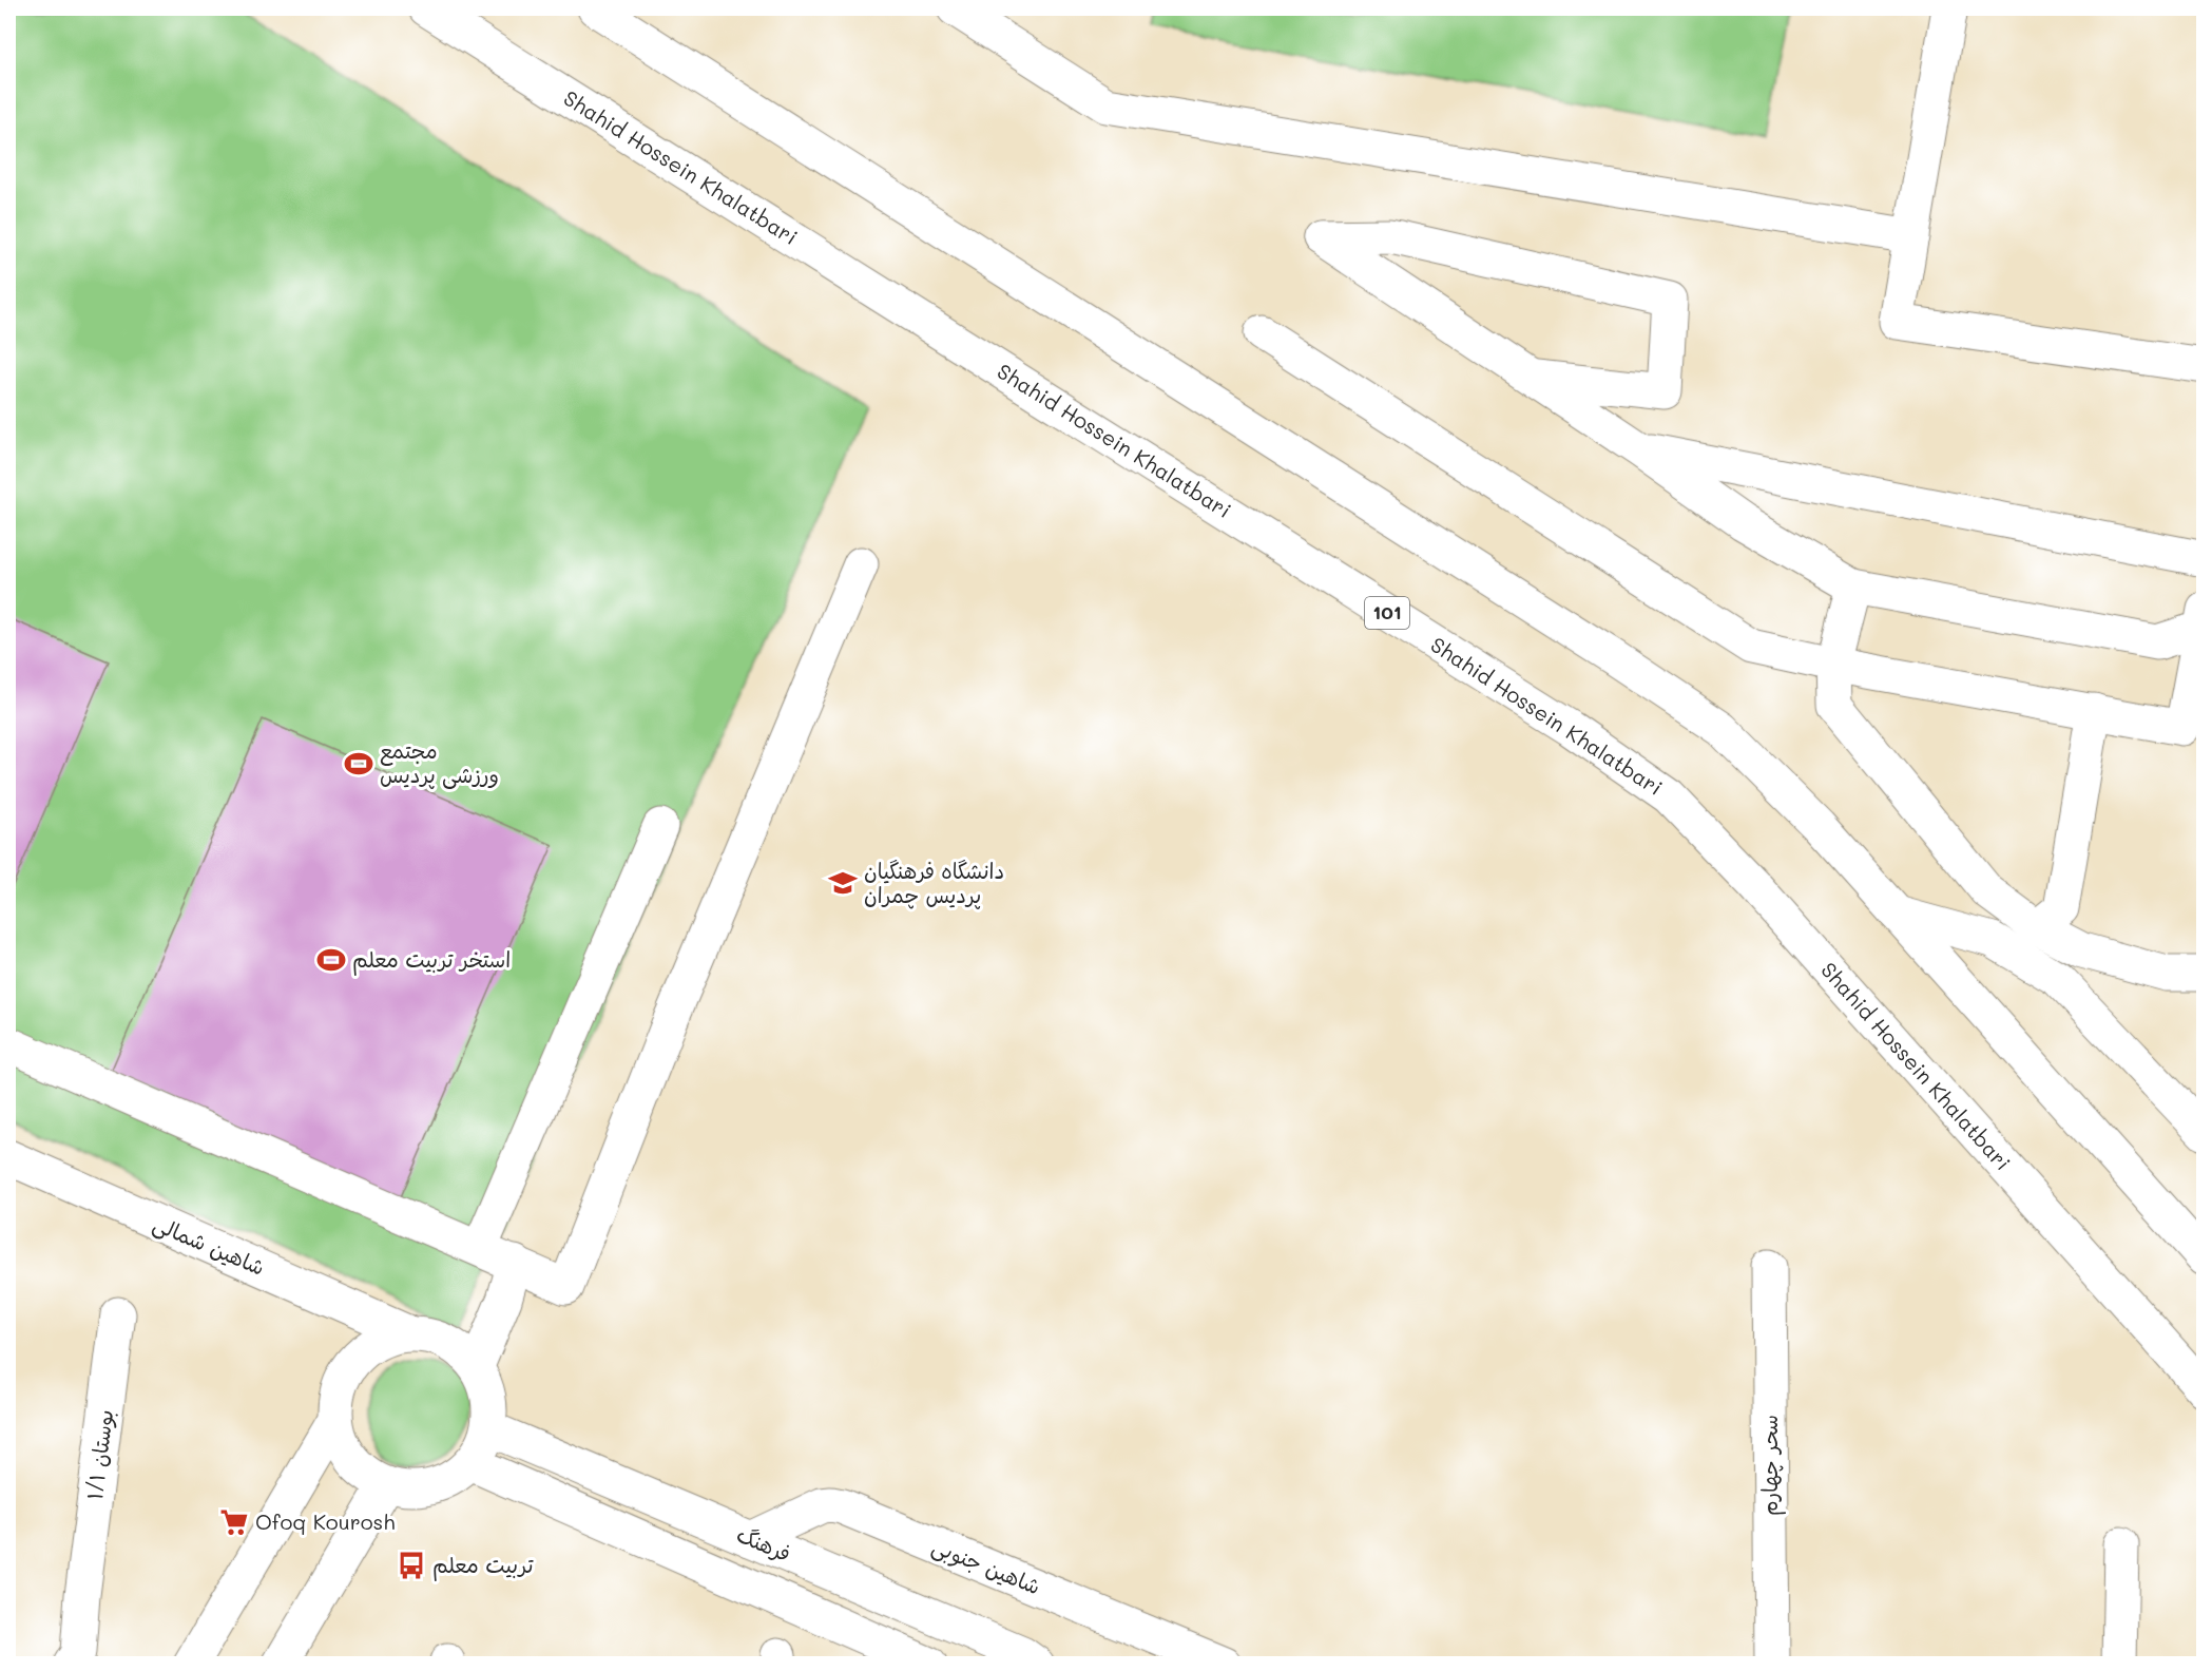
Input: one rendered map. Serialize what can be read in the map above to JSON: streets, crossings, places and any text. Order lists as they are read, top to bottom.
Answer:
{
  "streets": {
    "main road": [
      "Shahid Hossein Khalatbari",
      "101",
      "شاهین شمالی",
      "بوستان ۱/۱",
      "سحر چهارم",
      "فرهنگ",
      "شاهین جنوبی"
    ]
  },
  "crossings": [
    ["شاهین شمالی", "فرهنگ"],
    ["فرهنگ", "شاهین جنوبی"]
  ],
  "places": {
    "sports": ["مجتمع ورزشی پردیس", "استخر تربیت معلم"],
    "school or university": ["دانشگاه فرهنگیان پردیس چمران"],
    "supermarket": ["Ofoq Kourosh"],
    "bus stop": ["تربیت معلم"]
  }
}
